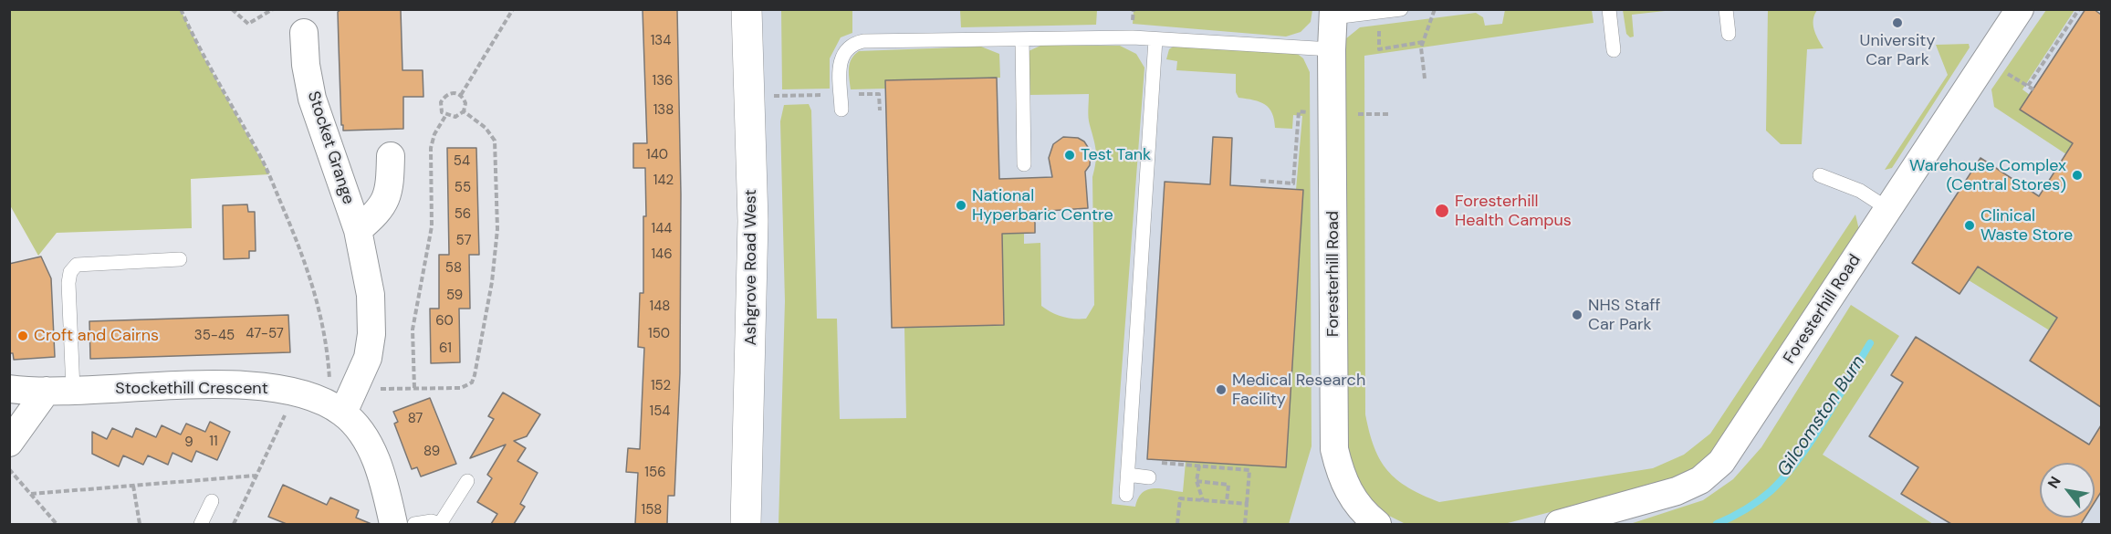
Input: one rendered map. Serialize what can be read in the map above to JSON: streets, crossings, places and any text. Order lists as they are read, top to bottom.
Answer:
{
  "streets": {
    "street": [
      "Stocket Grange",
      "Ashgrove Road West",
      "Foresterhill Road",
      "Stockethill Crescent"
    ]
  },
  "crossings": [
    ["Stocket Grange", "Stockethill Crescent"]
  ],
  "water": ["Gilcomston Burn"],
  "places": [
    "University Car Park",
    "Test Tank",
    "Warehouse Complex (Central Stores)",
    "National Hyperbaric Centre",
    "Foresterhill Health Campus",
    "Clinical Waste Store",
    "NHS Staff Car Park",
    "Croft and Cairns",
    "Medical Research Facility"
  ],
  "house_numbers": [
    "134",
    "136",
    "138",
    "140",
    "54",
    "142",
    "55",
    "56",
    "144",
    "57",
    "146",
    "58",
    "59",
    "148",
    "60",
    "47-57",
    "150",
    "35-45",
    "61",
    "152",
    "154",
    "87",
    "11",
    "9",
    "89",
    "156",
    "158"
  ],
  "north": "top left"
}
